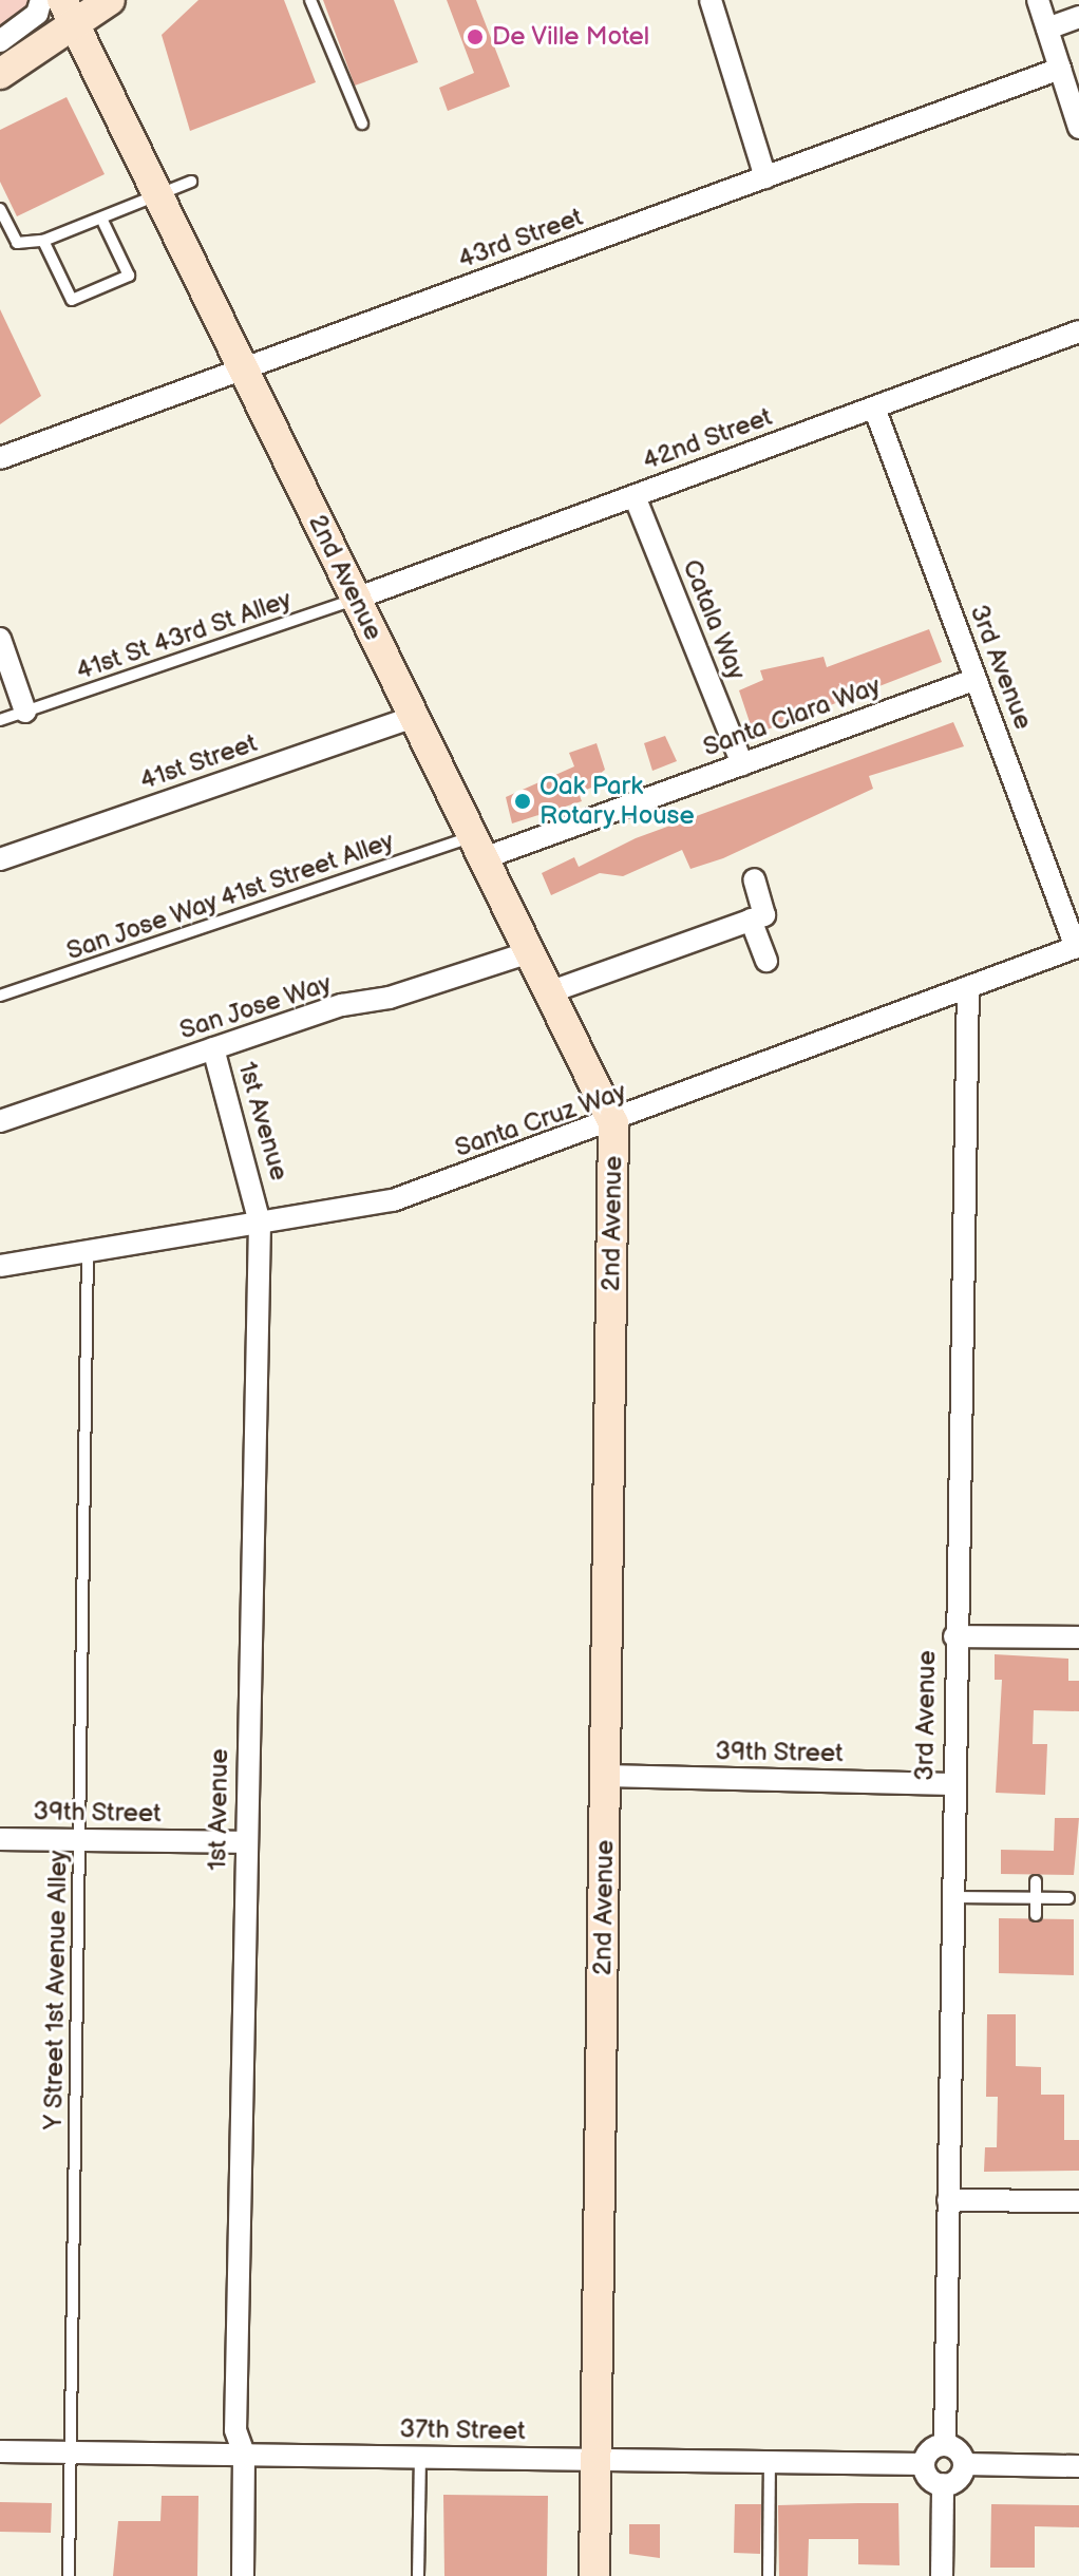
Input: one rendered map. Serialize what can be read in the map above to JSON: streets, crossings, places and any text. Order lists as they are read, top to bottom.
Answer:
{
  "streets": {
    "street": [
      "43rd Street",
      "42nd Street",
      "2nd Avenue",
      "Catala Way",
      "3rd Avenue",
      "Santa Clara Way",
      "41st Street",
      "San Jose Way",
      "Santa Cruz Way",
      "1st Avenue",
      "39th Street",
      "37th Street"
    ],
    "lane": ["41st St 43rd St Alley", "San Jose Way 41st Street Alley", "Y Street 1st Avenue Alley"]
  },
  "crossings": [
    ["43rd Street", "2nd Avenue"],
    ["42nd Street", "2nd Avenue"],
    ["42nd Street", "Catala Way"],
    ["42nd Street", "41st St 43rd St Alley"],
    ["42nd Street", "3rd Avenue"],
    ["2nd Avenue", "41st St 43rd St Alley"],
    ["2nd Avenue", "Santa Clara Way"],
    ["2nd Avenue", "41st Street"],
    ["2nd Avenue", "San Jose Way 41st Street Alley"],
    ["2nd Avenue", "San Jose Way"],
    ["2nd Avenue", "Santa Cruz Way"],
    ["2nd Avenue", "39th Street"],
    ["2nd Avenue", "37th Street"],
    ["Catala Way", "Santa Clara Way"],
    ["3rd Avenue", "Santa Clara Way"],
    ["3rd Avenue", "Santa Cruz Way"],
    ["3rd Avenue", "39th Street"],
    ["3rd Avenue", "37th Street"],
    ["Santa Clara Way", "San Jose Way 41st Street Alley"],
    ["San Jose Way", "1st Avenue"],
    ["Santa Cruz Way", "1st Avenue"],
    ["Santa Cruz Way", "Y Street 1st Avenue Alley"],
    ["1st Avenue", "39th Street"],
    ["1st Avenue", "37th Street"],
    ["39th Street", "Y Street 1st Avenue Alley"],
    ["Y Street 1st Avenue Alley", "37th Street"]
  ],
  "places": ["De Ville Motel", "Oak Park Rotary House"]
}
